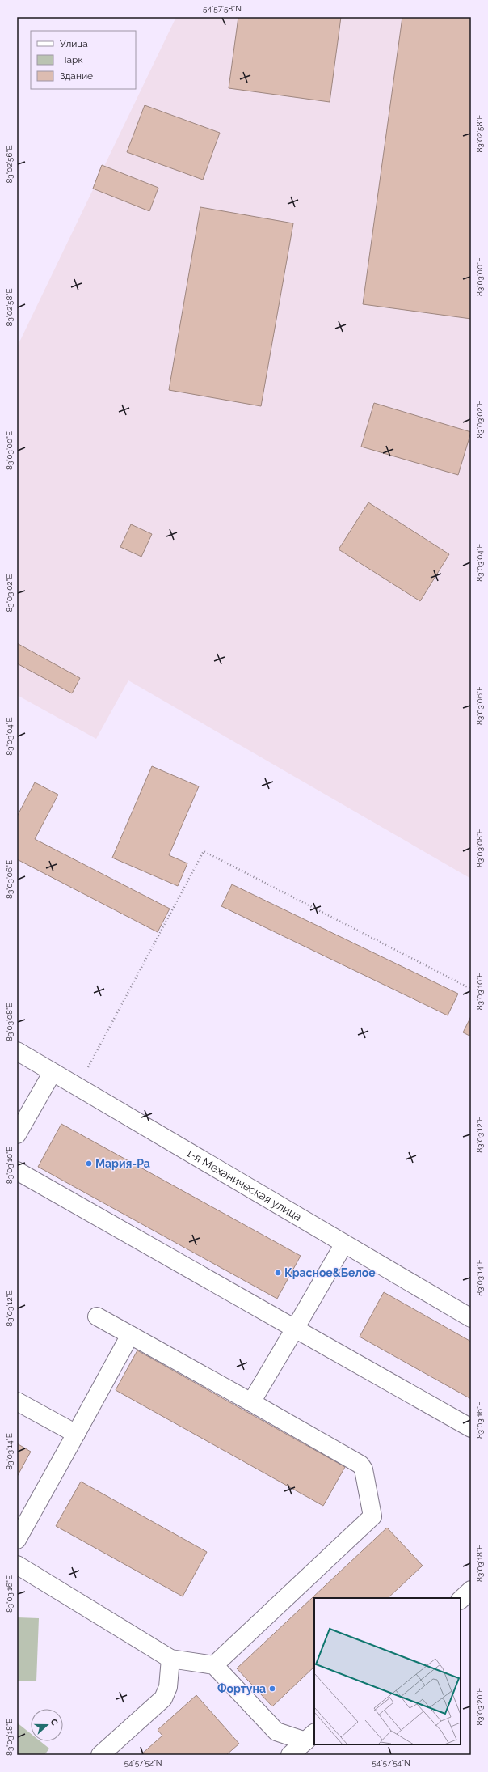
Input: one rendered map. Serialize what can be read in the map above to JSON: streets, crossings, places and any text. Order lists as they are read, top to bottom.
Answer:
{
  "streets": {
    "street": ["1-я Механическая улица"]
  },
  "places": ["Мария-Ра", "Красное&Белое", "Фортуна"],
  "legend": ["Улица", "Парк", "Здание"],
  "north": "right",
  "coordinates": [
    "54°57'58\"N",
    "83°02'58\"E",
    "83°02'56\"E",
    "83°03'00\"E",
    "83°03'02\"E",
    "83°03'04\"E",
    "83°03'06\"E",
    "83°03'08\"E",
    "83°03'10\"E",
    "83°03'12\"E",
    "83°03'14\"E",
    "83°03'16\"E",
    "83°03'18\"E",
    "83°03'20\"E",
    "54°57'52\"N",
    "54°57'54\"N"
  ]
}
